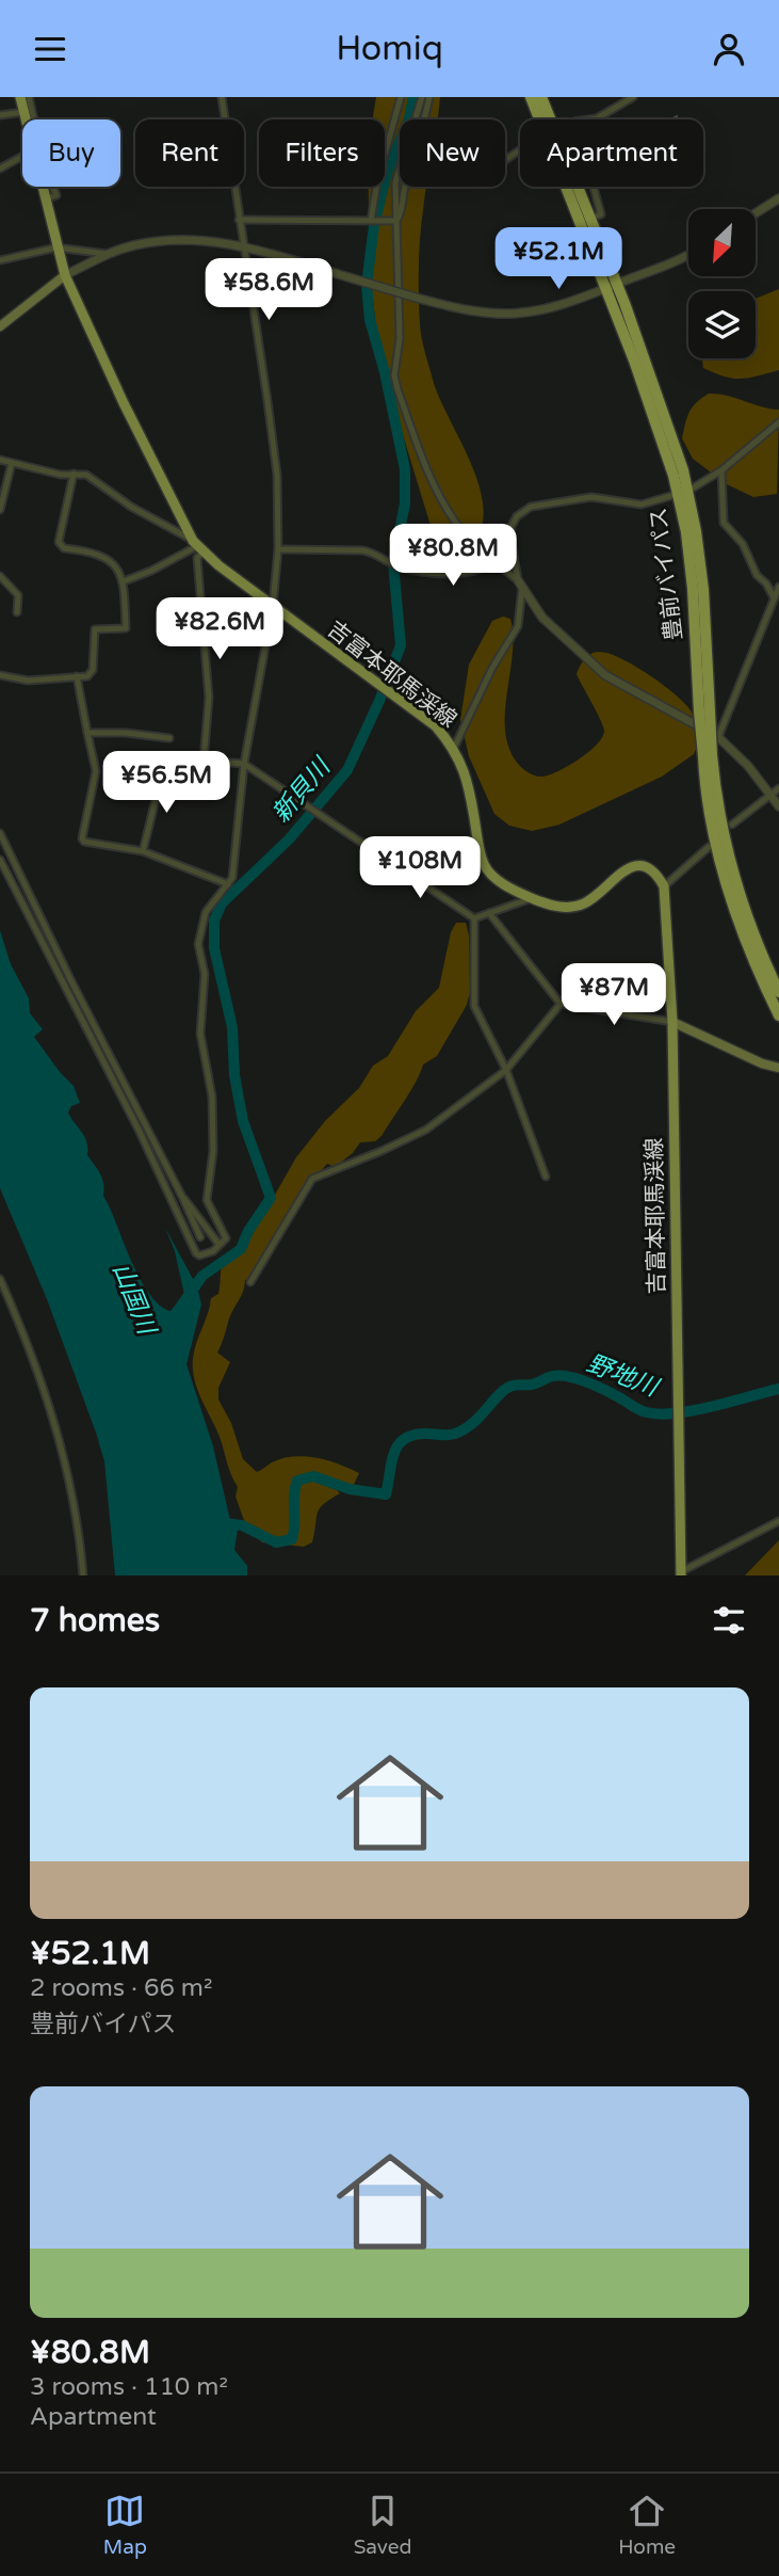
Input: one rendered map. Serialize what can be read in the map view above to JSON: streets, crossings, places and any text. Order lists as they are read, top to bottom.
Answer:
{
  "streets": {
    "highway": ["豊前バイパス"],
    "main road": ["吉富本耶馬渓線"]
  },
  "water": ["新貝川", "山国川", "野地川"],
  "north": "bottom left",
  "page": {
    "header": "Homiq",
    "chip": [
      "Buy",
      "Rent",
      "Filters",
      "New",
      "Apartment"
    ],
    "price": [
      "¥52.1M",
      "¥58.6M",
      "¥80.8M",
      "¥82.6M",
      "¥56.5M",
      "¥108M",
      "¥87M"
    ],
    "heading": "7 homes",
    "list": [
      {
        "name": "¥52.1M",
        "note": "2 rooms · 66 m² · 豊前バイパス"
      },
      {
        "name": "¥80.8M",
        "note": "3 rooms · 110 m² · Apartment"
      }
    ],
    "tabs": ["Map", "Saved", "Home"]
  }
}
